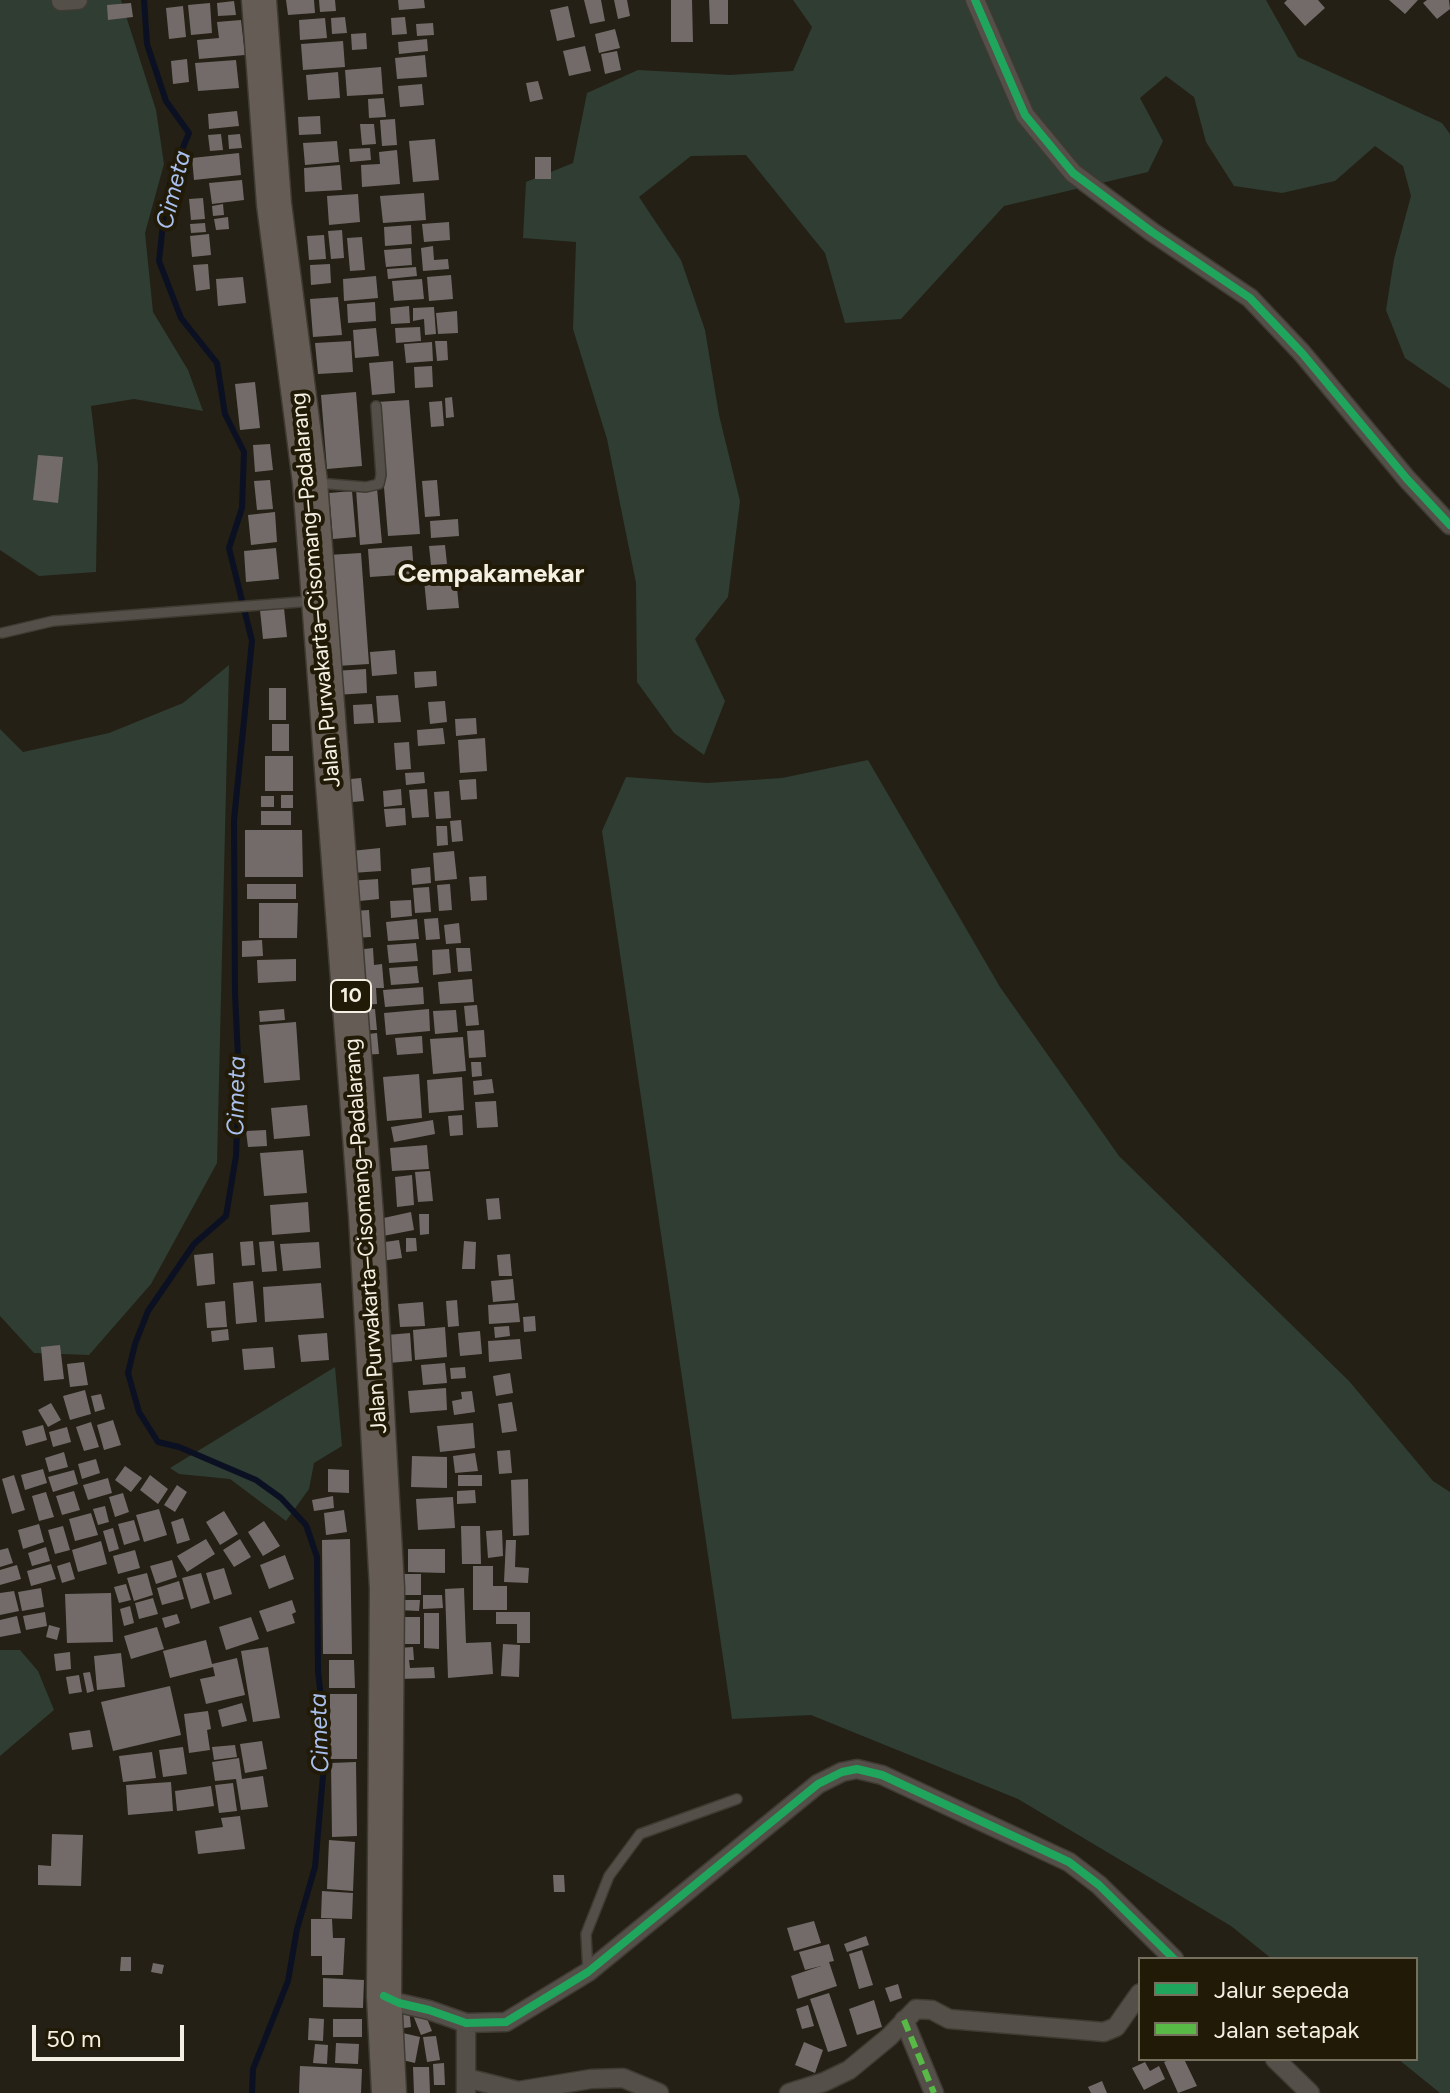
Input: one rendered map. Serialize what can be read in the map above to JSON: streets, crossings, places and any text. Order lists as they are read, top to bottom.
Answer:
{
  "streets": {
    "highway": ["Jalan Purwakarta–Cisomang–Padalarang", "10"]
  },
  "districts": ["Cempakamekar"],
  "water": ["Cimeta"],
  "legend": ["Jalur sepeda", "Jalan setapak"],
  "scale_bar": "50 m"
}
